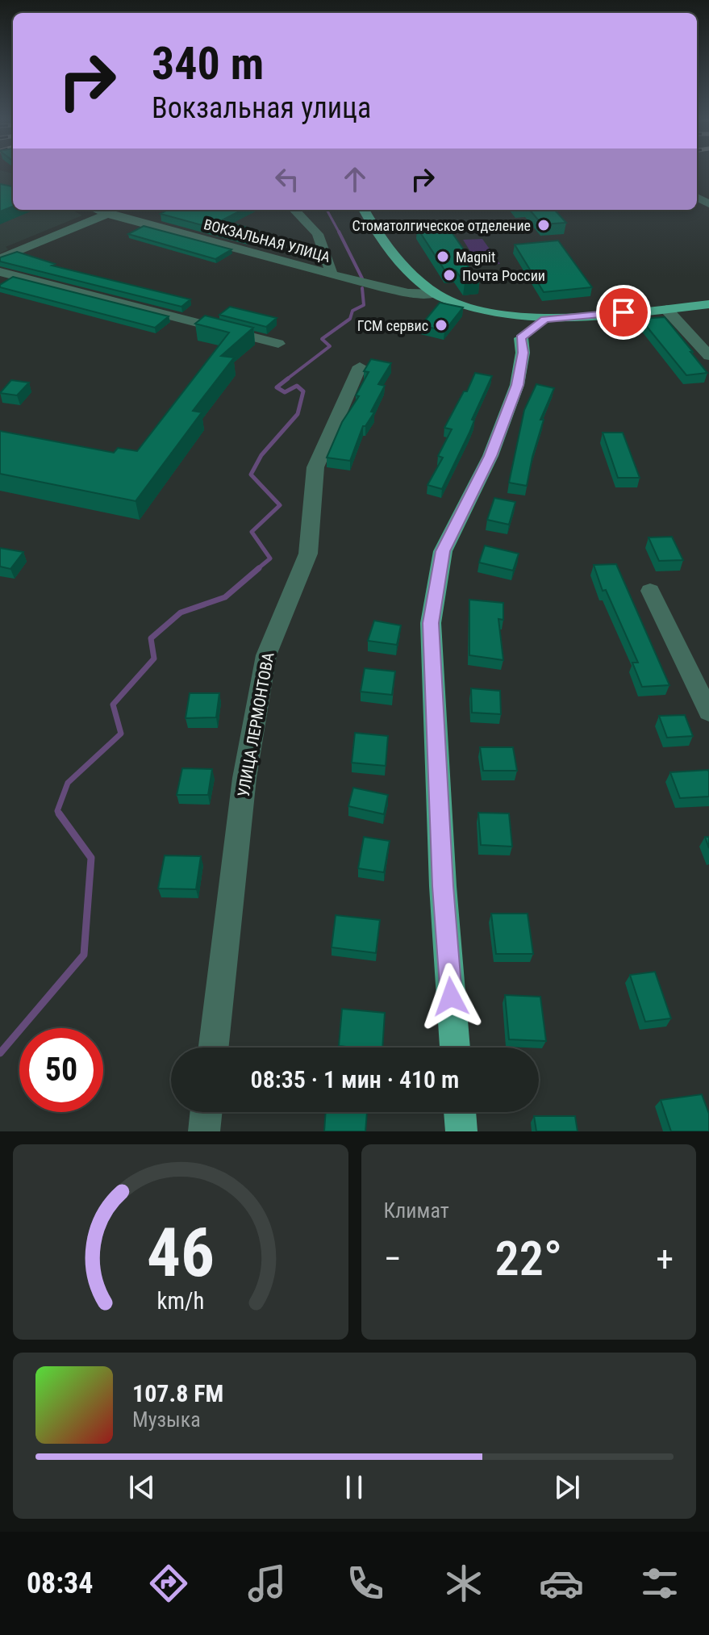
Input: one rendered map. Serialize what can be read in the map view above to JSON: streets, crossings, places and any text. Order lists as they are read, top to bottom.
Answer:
{
  "streets": {
    "street": ["ВОКЗАЛЬНАЯ УЛИЦА", "УЛИЦА ЛЕРМОНТОВА"]
  },
  "places": [
    "Стоматолгическое отделение",
    "Magnit",
    "Почта России",
    "ГСМ сервис"
  ],
  "page": {
    "turn": ["340 m", "Вокзальная улица"],
    "limit": "50",
    "trip": "08:35 · 1 мин · 410 m",
    "tile": "Климат",
    "heat": ["−", "22°", "+"],
    "song": ["107.8 FM", "Музыка"],
    "tabs": "08:34",
    "gauge": ["46", "km/h"]
  }
}
